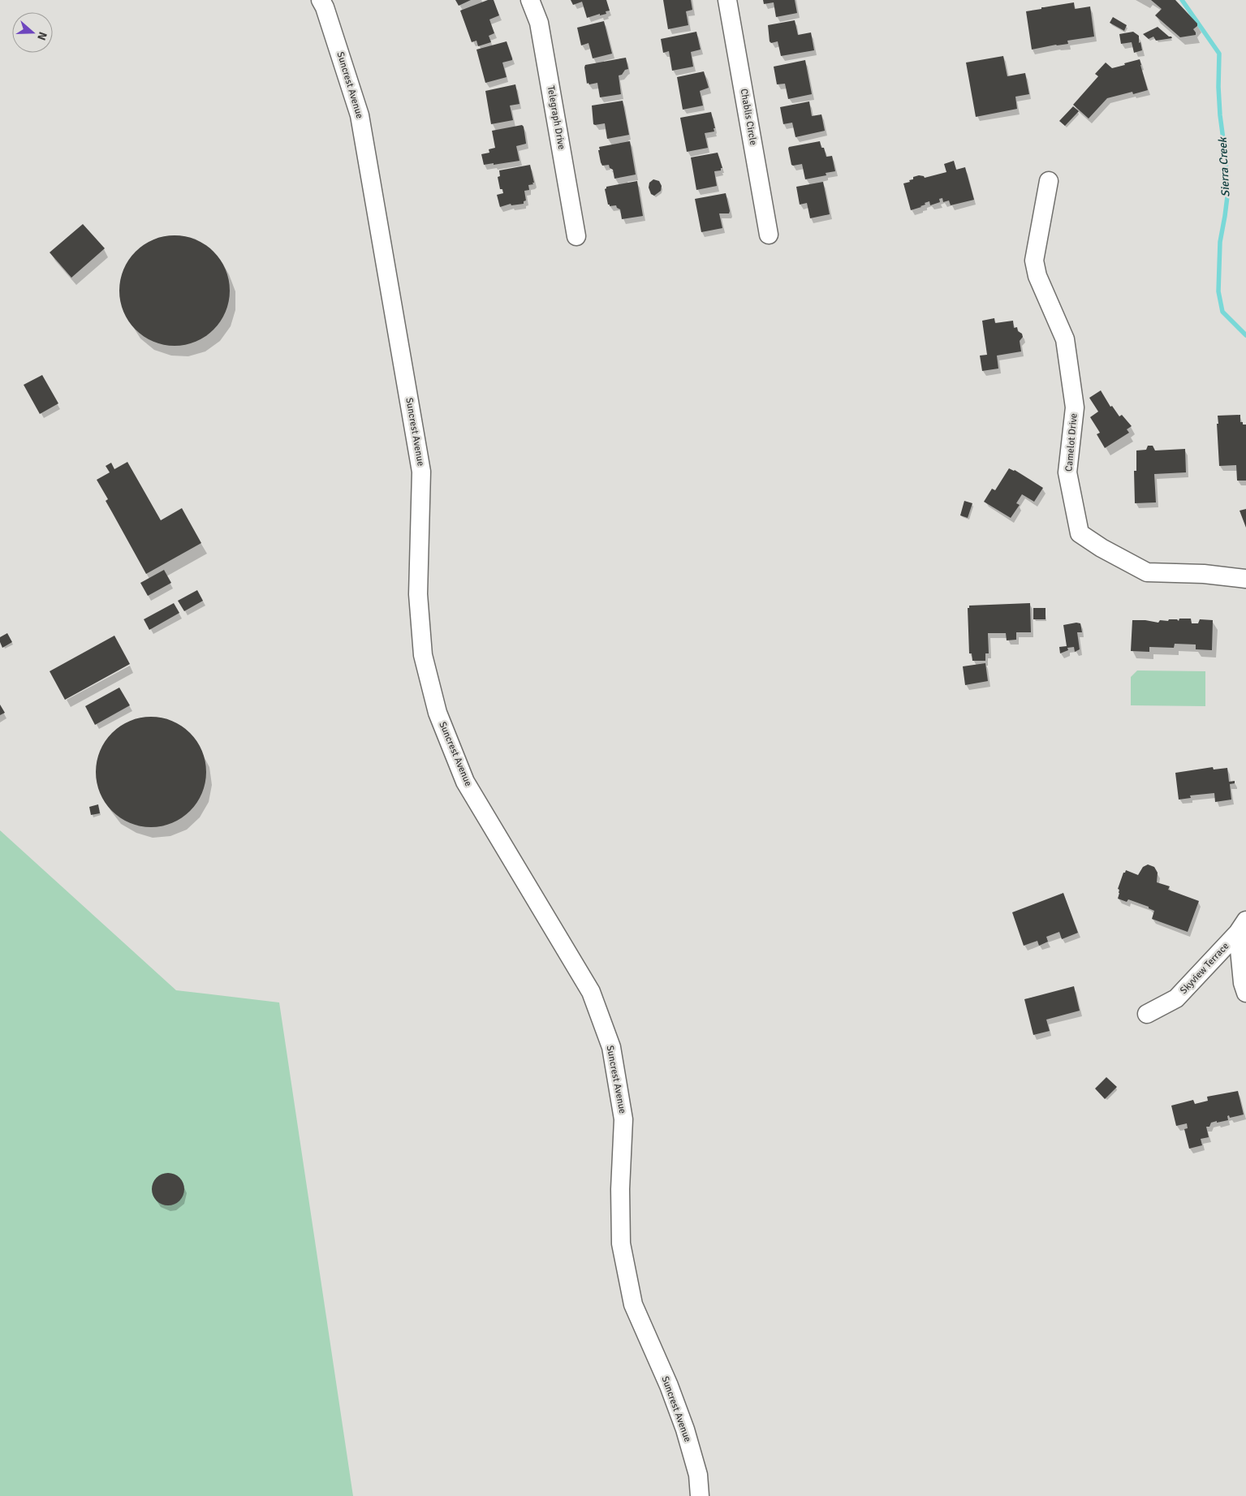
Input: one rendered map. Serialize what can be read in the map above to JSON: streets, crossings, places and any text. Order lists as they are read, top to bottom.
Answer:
{
  "streets": {
    "street": [
      "Suncrest Avenue",
      "Chablis Circle",
      "Telegraph Drive",
      "Camelot Drive",
      "Skyview Terrace"
    ]
  },
  "water": ["Sierra Creek"],
  "north": "right"
}
